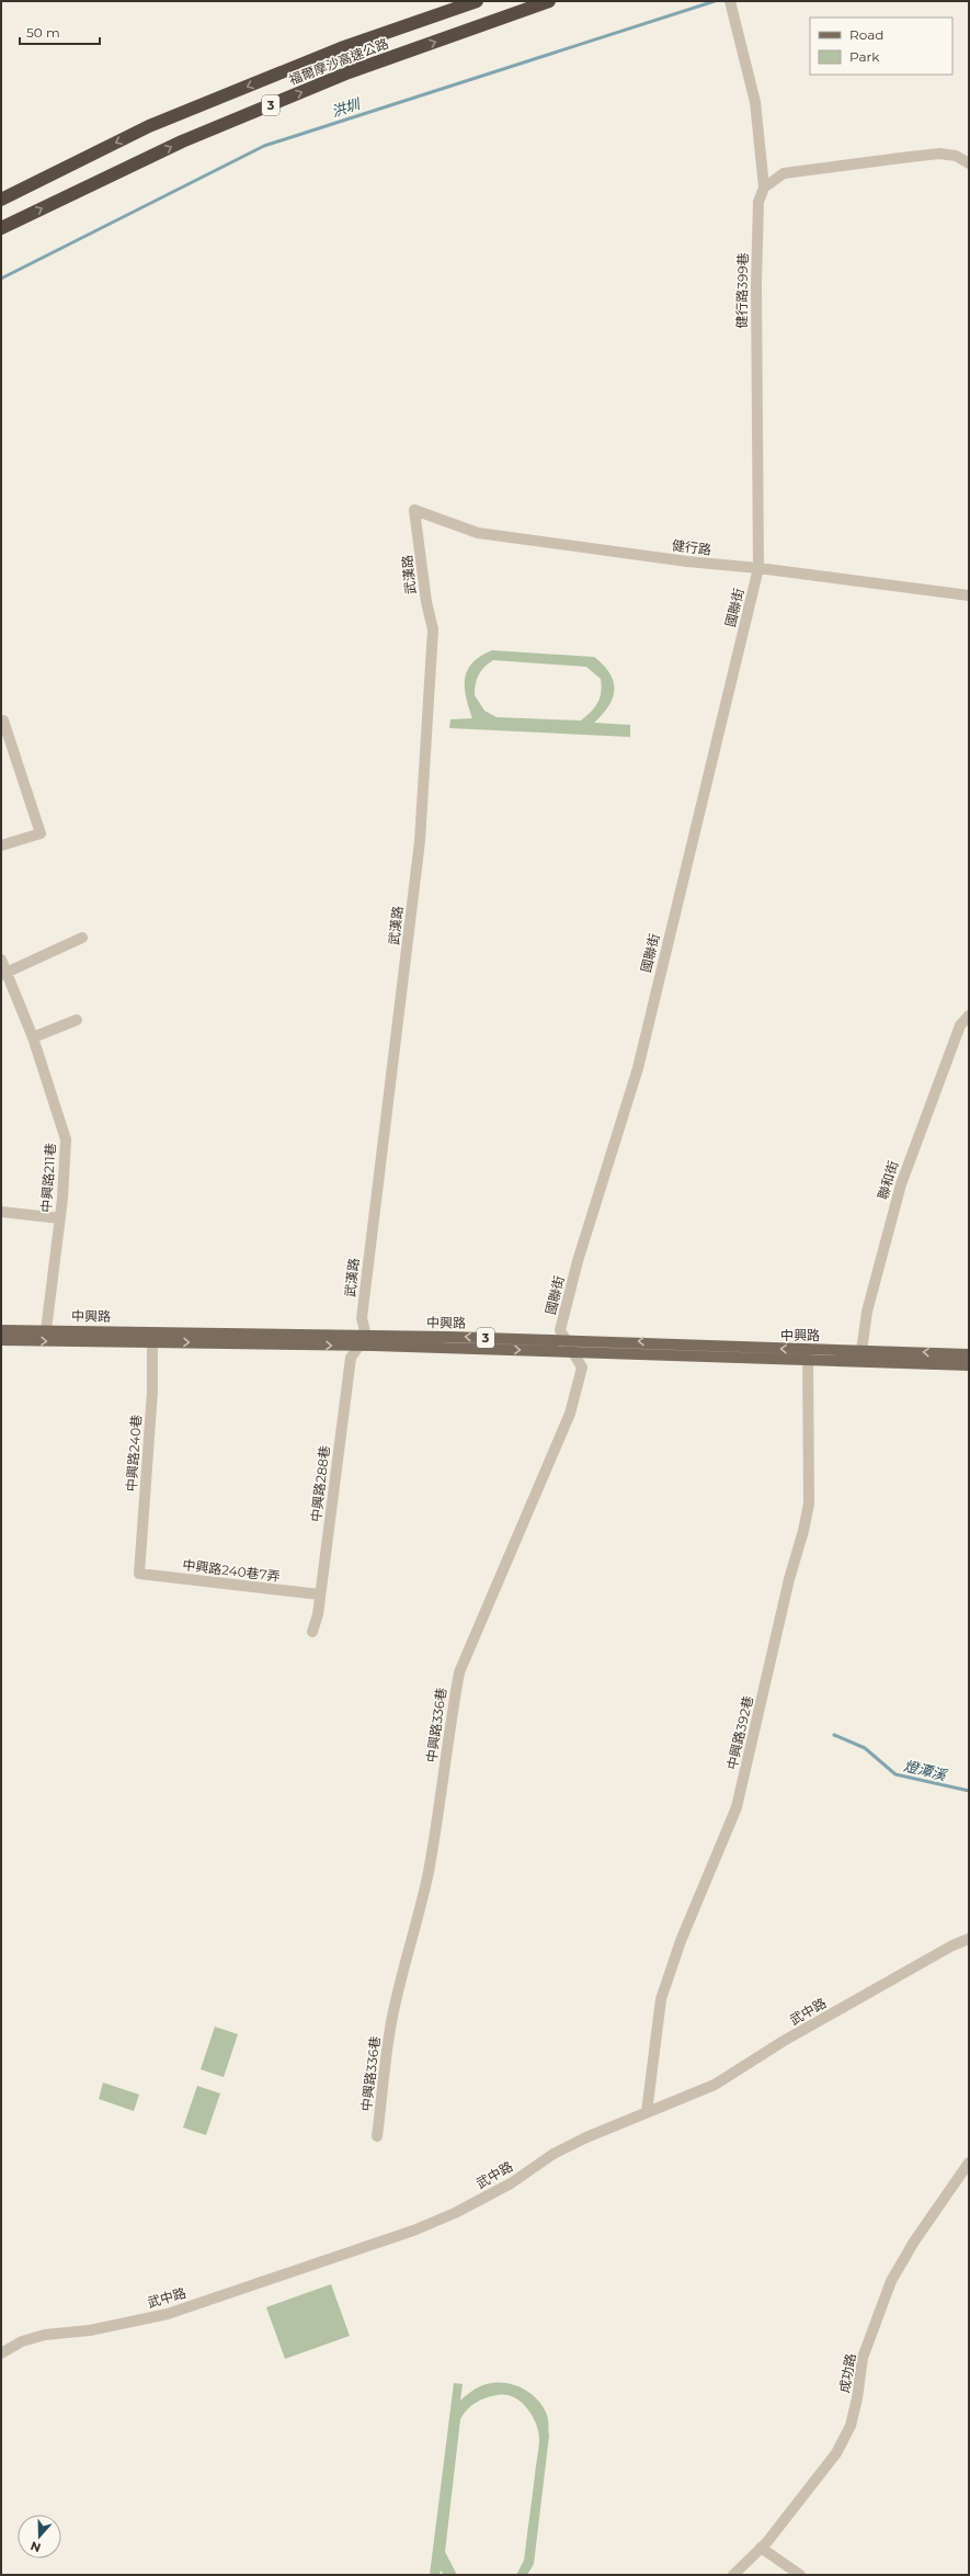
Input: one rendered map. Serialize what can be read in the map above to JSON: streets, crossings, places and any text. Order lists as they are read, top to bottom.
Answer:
{
  "streets": {
    "highway": ["福爾摩沙高速公路", "3"],
    "main road": ["中興路"],
    "street": [
      "健行路399巷",
      "健行路",
      "武漢路",
      "國聯街",
      "中興路211巷",
      "聯和街",
      "中興路240巷",
      "中興路288巷",
      "中興路240巷7弄",
      "中興路336巷",
      "中興路392巷",
      "武中路",
      "成功路"
    ]
  },
  "crossings": [
    ["健行路399巷", "健行路"],
    ["健行路399巷", "國聯街"],
    ["健行路", "武漢路"],
    ["健行路", "國聯街"],
    ["武漢路", "中興路"],
    ["武漢路", "中興路288巷"],
    ["國聯街", "中興路"],
    ["國聯街", "中興路336巷"],
    ["中興路211巷", "中興路"],
    ["聯和街", "中興路"],
    ["中興路", "中興路240巷"],
    ["中興路", "中興路288巷"],
    ["中興路", "中興路336巷"],
    ["中興路", "中興路392巷"],
    ["中興路240巷", "中興路240巷7弄"],
    ["中興路288巷", "中興路240巷7弄"],
    ["中興路392巷", "武中路"]
  ],
  "water": ["洪圳", "燈潭溪"],
  "legend": ["Road", "Park"],
  "scale_bar": "50 m",
  "north": "bottom"
}
